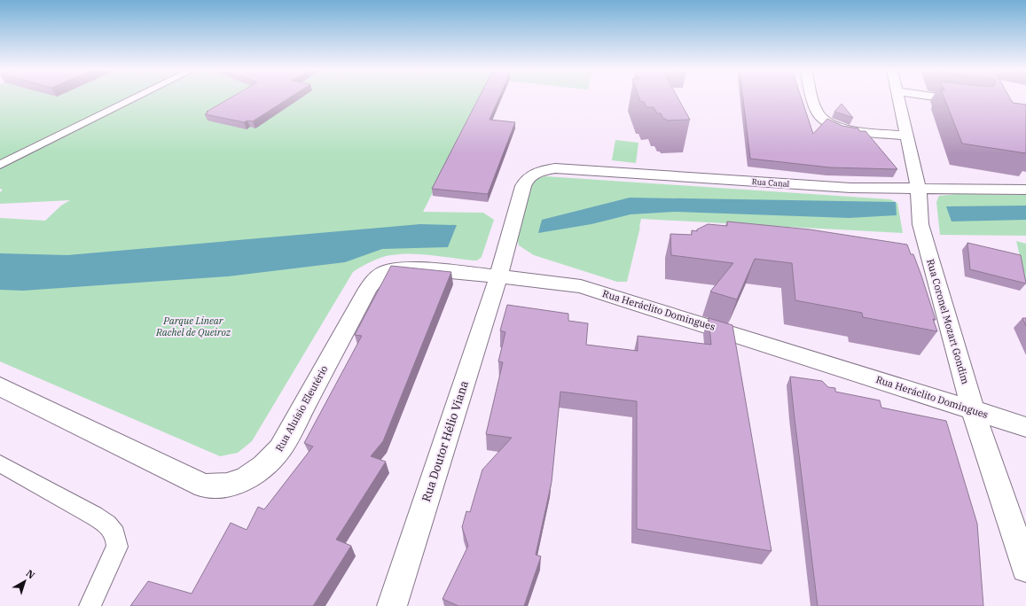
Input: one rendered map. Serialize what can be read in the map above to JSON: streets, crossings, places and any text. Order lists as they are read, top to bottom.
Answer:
{
  "streets": {
    "street": [
      "Rua Canal",
      "Rua Heráclito Domingues",
      "Rua Coronel Mozart Gondim",
      "Rua Aluísio Eleutério",
      "Rua Doutor Hélio Viana"
    ]
  },
  "crossings": [
    ["Rua Canal", "Rua Heráclito Domingues"],
    ["Rua Canal", "Rua Coronel Mozart Gondim"],
    ["Rua Canal", "Rua Aluísio Eleutério"],
    ["Rua Canal", "Rua Doutor Hélio Viana"],
    ["Rua Heráclito Domingues", "Rua Coronel Mozart Gondim"],
    ["Rua Heráclito Domingues", "Rua Aluísio Eleutério"],
    ["Rua Heráclito Domingues", "Rua Doutor Hélio Viana"],
    ["Rua Aluísio Eleutério", "Rua Doutor Hélio Viana"]
  ],
  "parks": ["Parque Linear Rachel de Queiroz"],
  "north": "top right"
}
